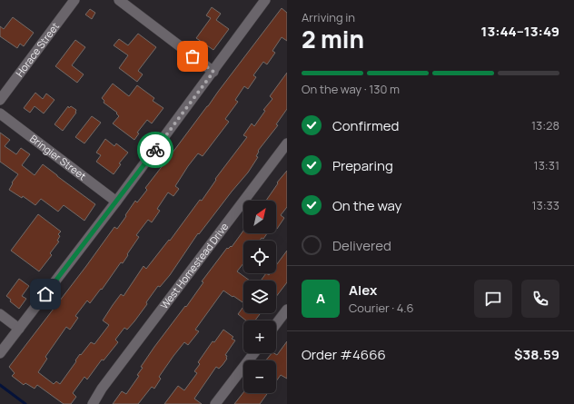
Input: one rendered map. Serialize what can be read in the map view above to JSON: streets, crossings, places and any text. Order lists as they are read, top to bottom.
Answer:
{
  "streets": {
    "street": ["Horace Street", "Bringier Street", "West Homestead Drive"]
  },
  "north": "top right",
  "page": {
    "heading": ["2 min", "Arriving in", "13:44–13:49"],
    "panel": [
      "Alex",
      "Courier · 4.6",
      "Order #4666",
      "$38.59"
    ],
    "bar": "On the way · 130 m",
    "list": [
      ["Confirmed", "13:28"],
      ["Preparing", "13:31"],
      ["On the way", "13:33"],
      "Delivered"
    ],
    "map_buttons": ["+", "−"],
    "round": "A"
  }
}
